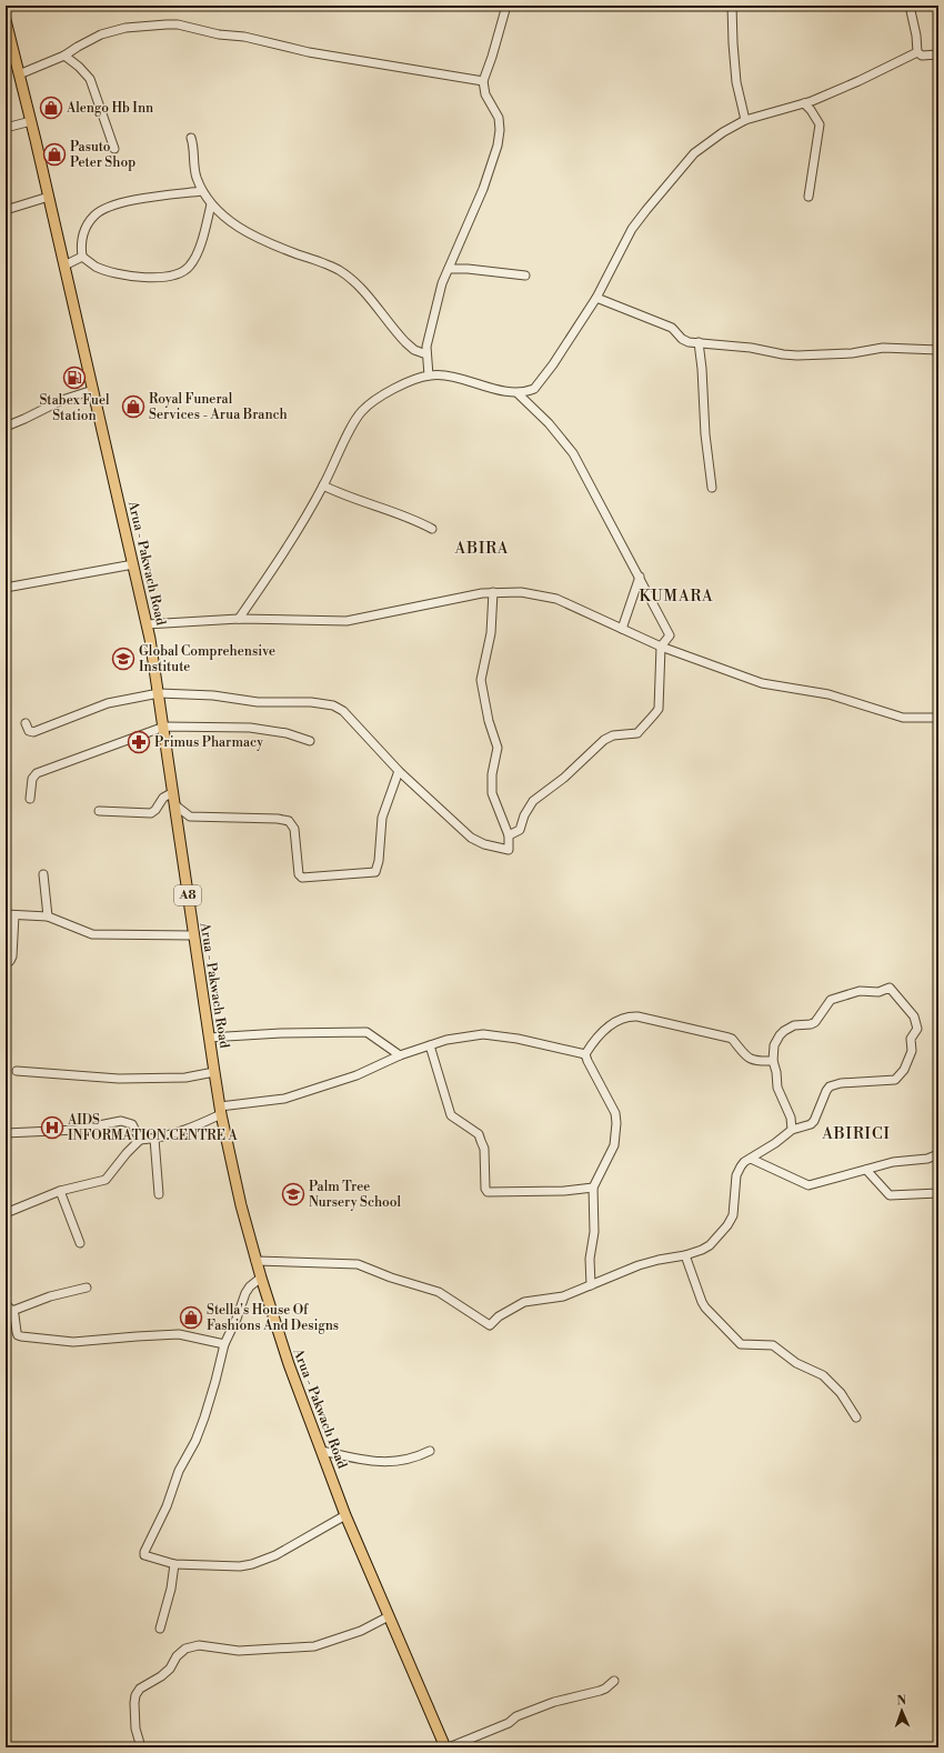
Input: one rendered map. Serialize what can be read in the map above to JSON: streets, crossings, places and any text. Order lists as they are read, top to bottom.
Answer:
{
  "streets": {
    "main road": ["Arua - Pakwach Road", "A8"]
  },
  "districts": ["ABIRA", "KUMARA", "ABIRICI"],
  "places": {
    "shop": [
      "Alengo Hb Inn",
      "Pasuto Peter Shop",
      "Royal Funeral Services - Arua Branch",
      "Stella's House Of Fashions And Designs"
    ],
    "fuel station": ["Stabex Fuel Station"],
    "school or university": ["Global Comprehensive Institute", "Palm Tree Nursery School"],
    "pharmacy": ["Primus Pharmacy"],
    "hospital": ["AIDS INFORMATION.CENTRE A"]
  },
  "north": "top"
}
